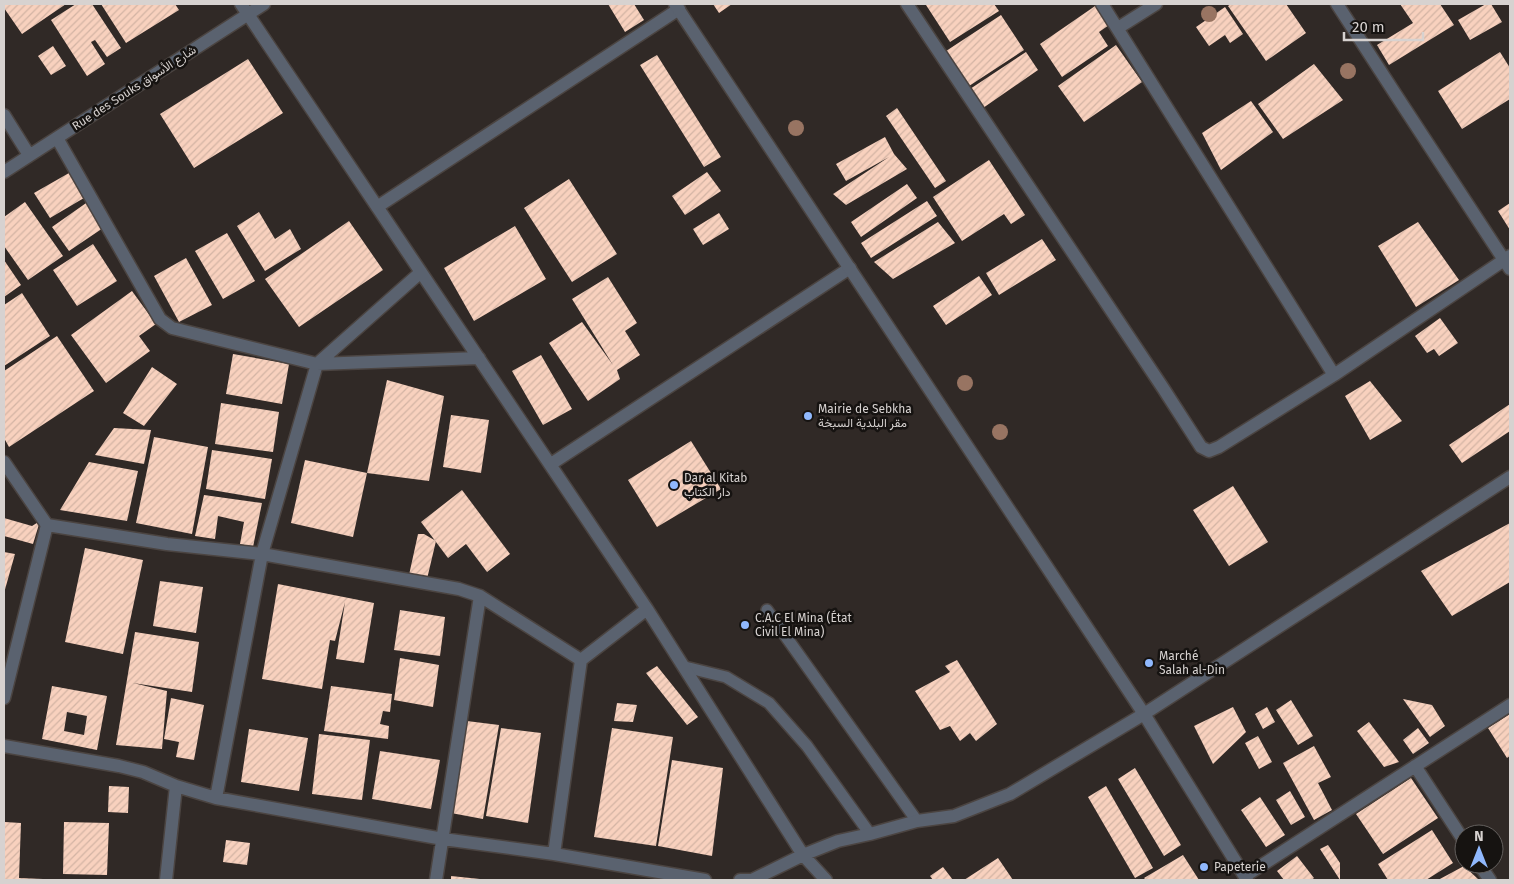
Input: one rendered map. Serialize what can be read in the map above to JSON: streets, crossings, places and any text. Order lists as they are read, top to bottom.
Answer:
{
  "streets": {
    "street": ["Rue des Souks شارع الأسواق"]
  },
  "places": [
    "Mairie de Sebkha مقر البلدية السبخة",
    "Dar al Kitab دار الكتاب",
    "C.A.C El Mina (État Civil El Mina)",
    "Marché Salah al-Din",
    "Papeterie"
  ],
  "scale_bar": "20 m",
  "north": "top"
}
